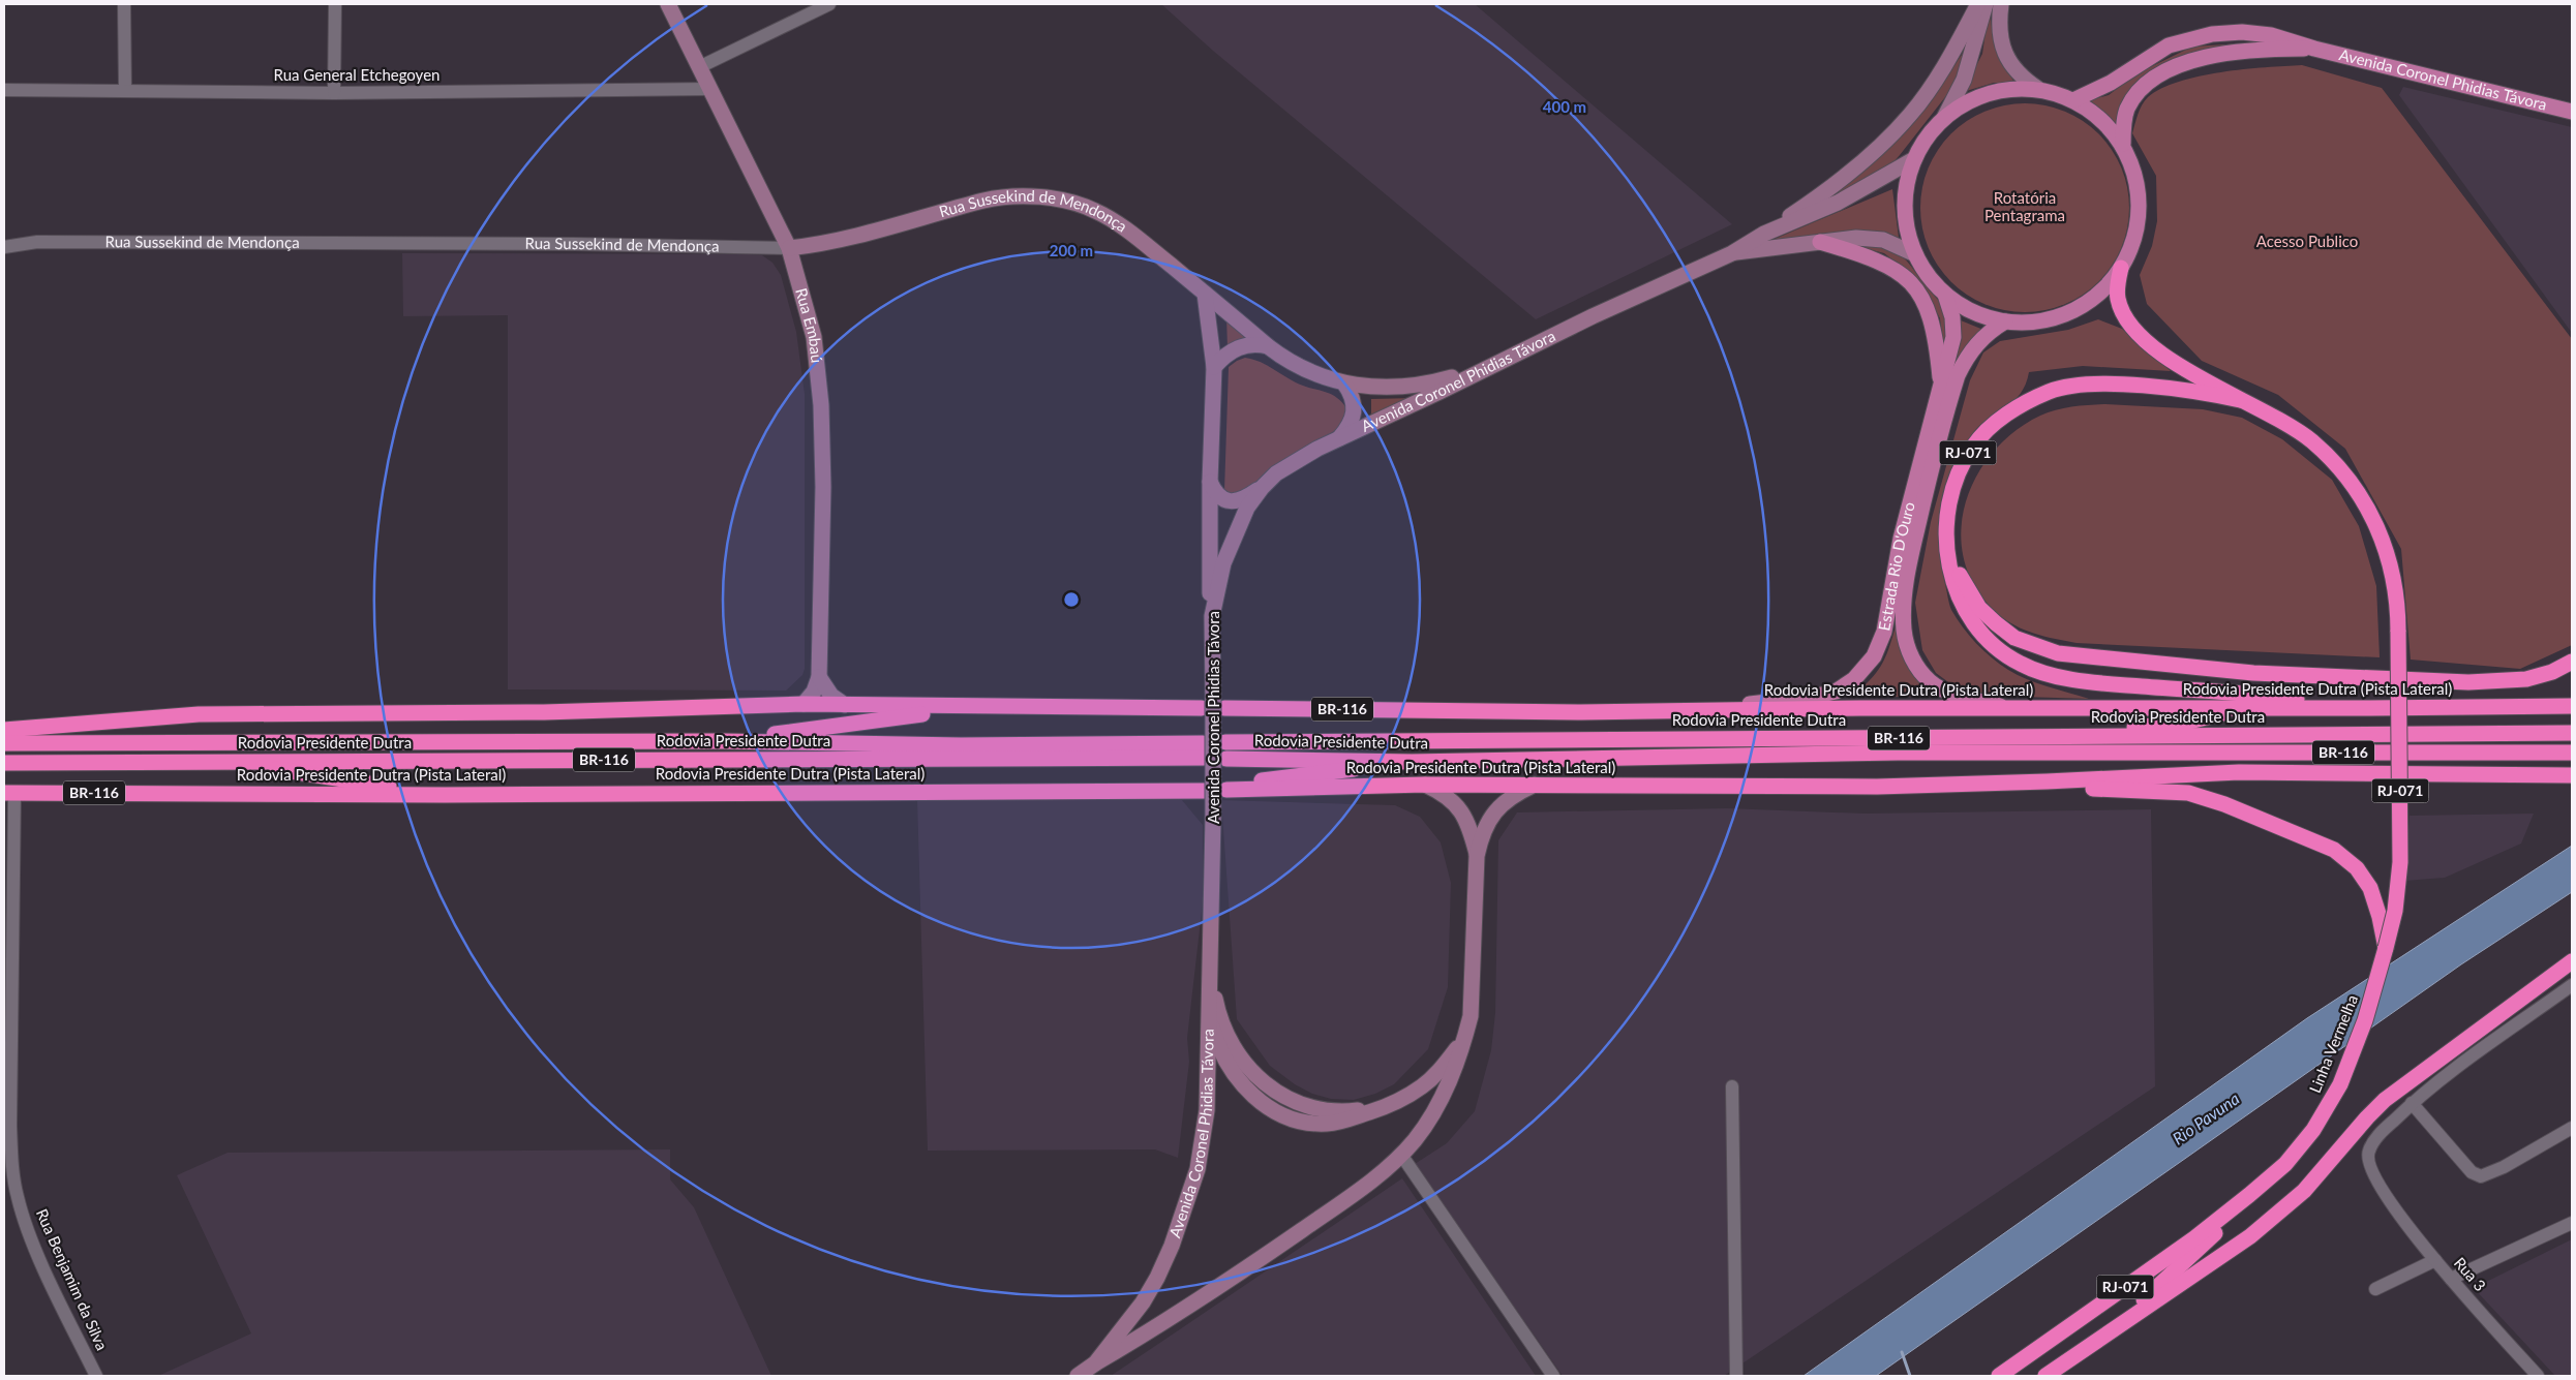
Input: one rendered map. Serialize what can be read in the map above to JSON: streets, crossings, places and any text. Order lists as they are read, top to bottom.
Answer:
{
  "streets": {
    "highway": [
      "RJ-071",
      "Rodovia Presidente Dutra (Pista Lateral)",
      "BR-116",
      "Rodovia Presidente Dutra",
      "Linha Vermelha"
    ],
    "main road": ["Avenida Coronel Phidias Távora", "Estrada Rio D'Ouro"],
    "street": [
      "Rua General Etchegoyen",
      "Rua Sussekind de Mendonça",
      "Rua Embaú",
      "Rua 3",
      "Rua Benjamim da Silva"
    ]
  },
  "crossings": [
    ["Rua General Etchegoyen", "Rua Embaú"],
    ["Avenida Coronel Phidias Távora", "Rua Sussekind de Mendonça"],
    ["Avenida Coronel Phidias Távora", "Rodovia Presidente Dutra (Pista Lateral)"],
    ["Rua Sussekind de Mendonça", "Rua Embaú"],
    ["RJ-071", "Rodovia Presidente Dutra (Pista Lateral)"],
    ["RJ-071", "Linha Vermelha"],
    ["Estrada Rio D'Ouro", "Rodovia Presidente Dutra (Pista Lateral)"],
    ["Rodovia Presidente Dutra (Pista Lateral)", "Rodovia Presidente Dutra"],
    ["Rodovia Presidente Dutra (Pista Lateral)", "Rua Benjamim da Silva"]
  ],
  "water": ["Rio Pavuna"],
  "parks": ["Rotatória Pentagrama", "Acesso Publico"],
  "rings": ["400 m", "200 m"]
}
